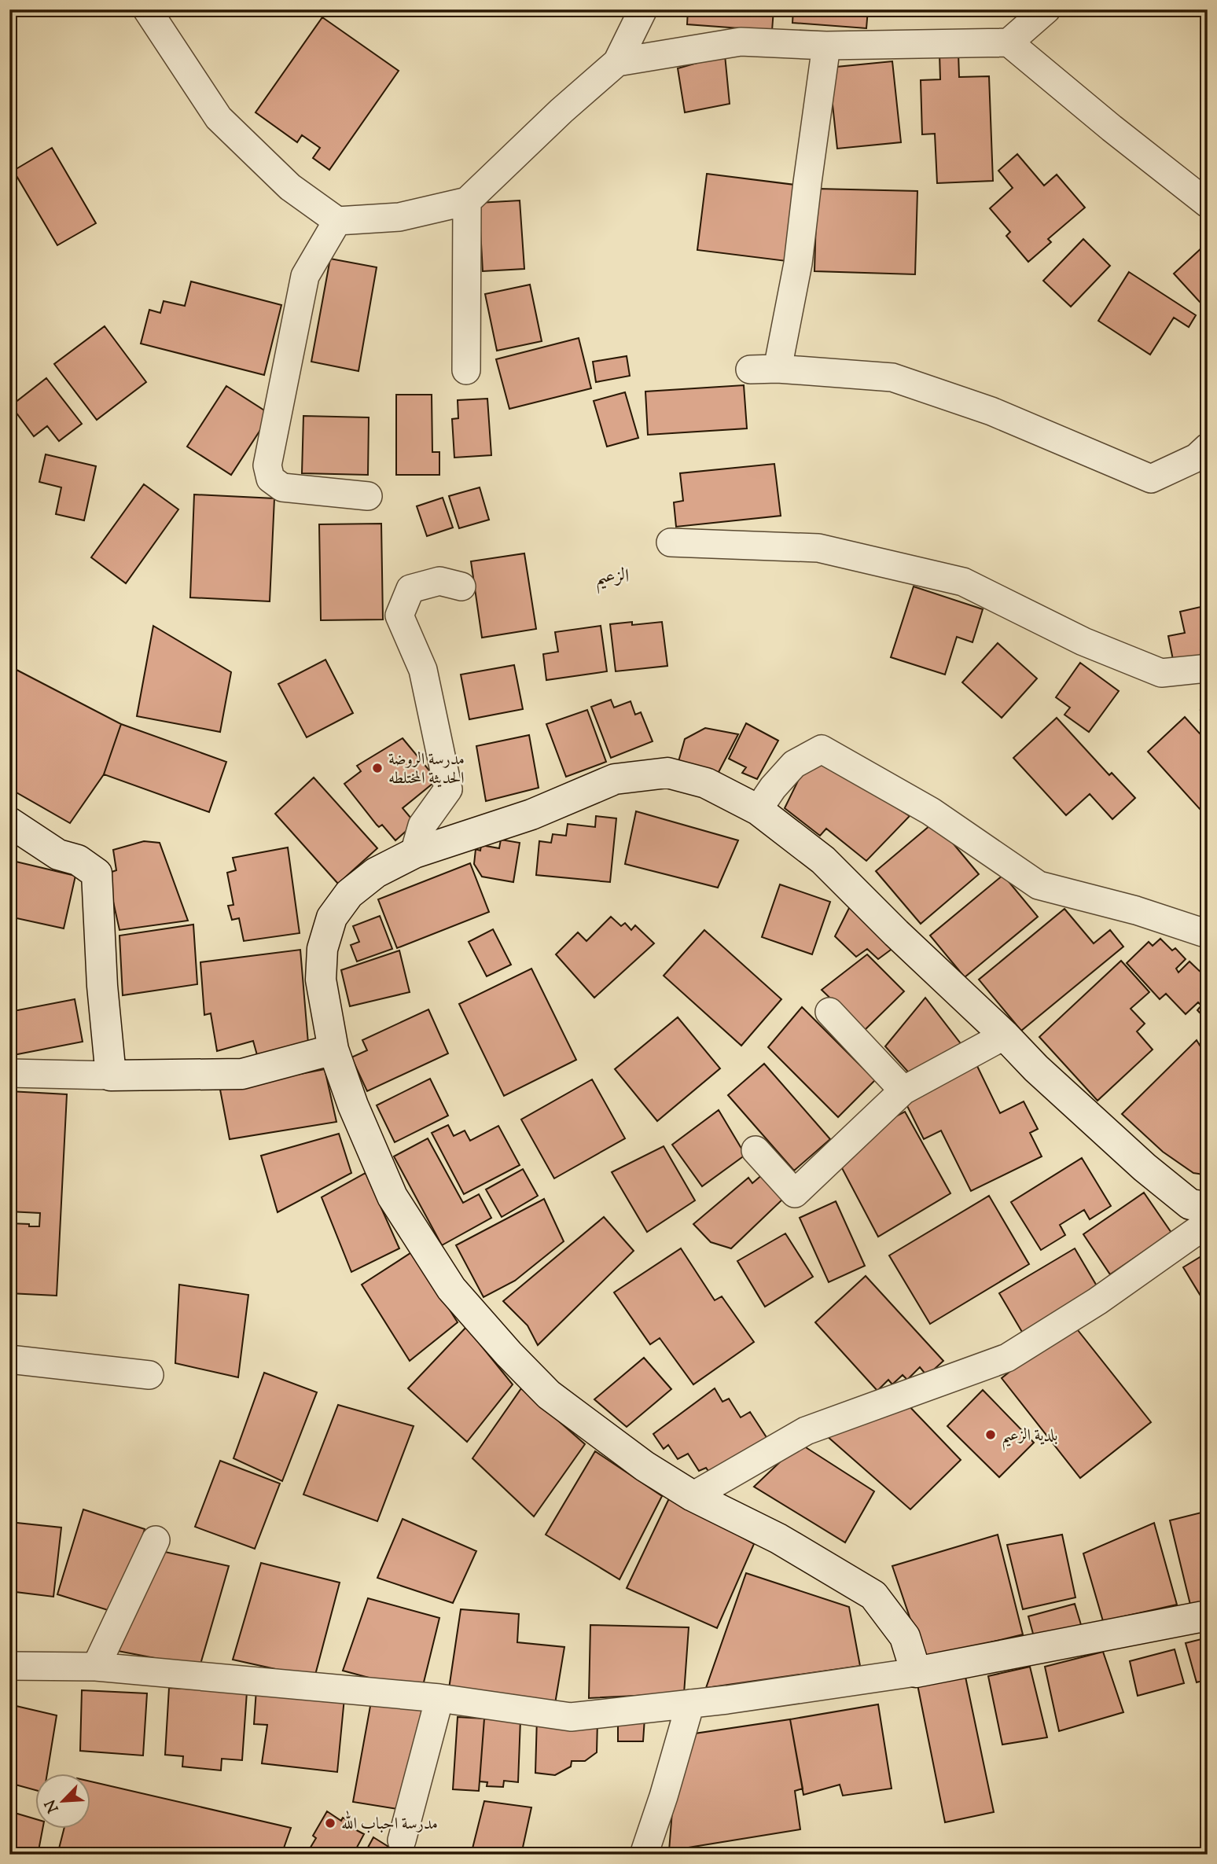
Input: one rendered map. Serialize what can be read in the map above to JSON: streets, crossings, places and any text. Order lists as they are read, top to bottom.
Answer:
{
  "districts": ["الزعيم"],
  "places": ["مدرسة الروضة الحديثة المختلطه", "بلدية الزعيم", "مدرسة احباب الله"],
  "north": "bottom left"
}
